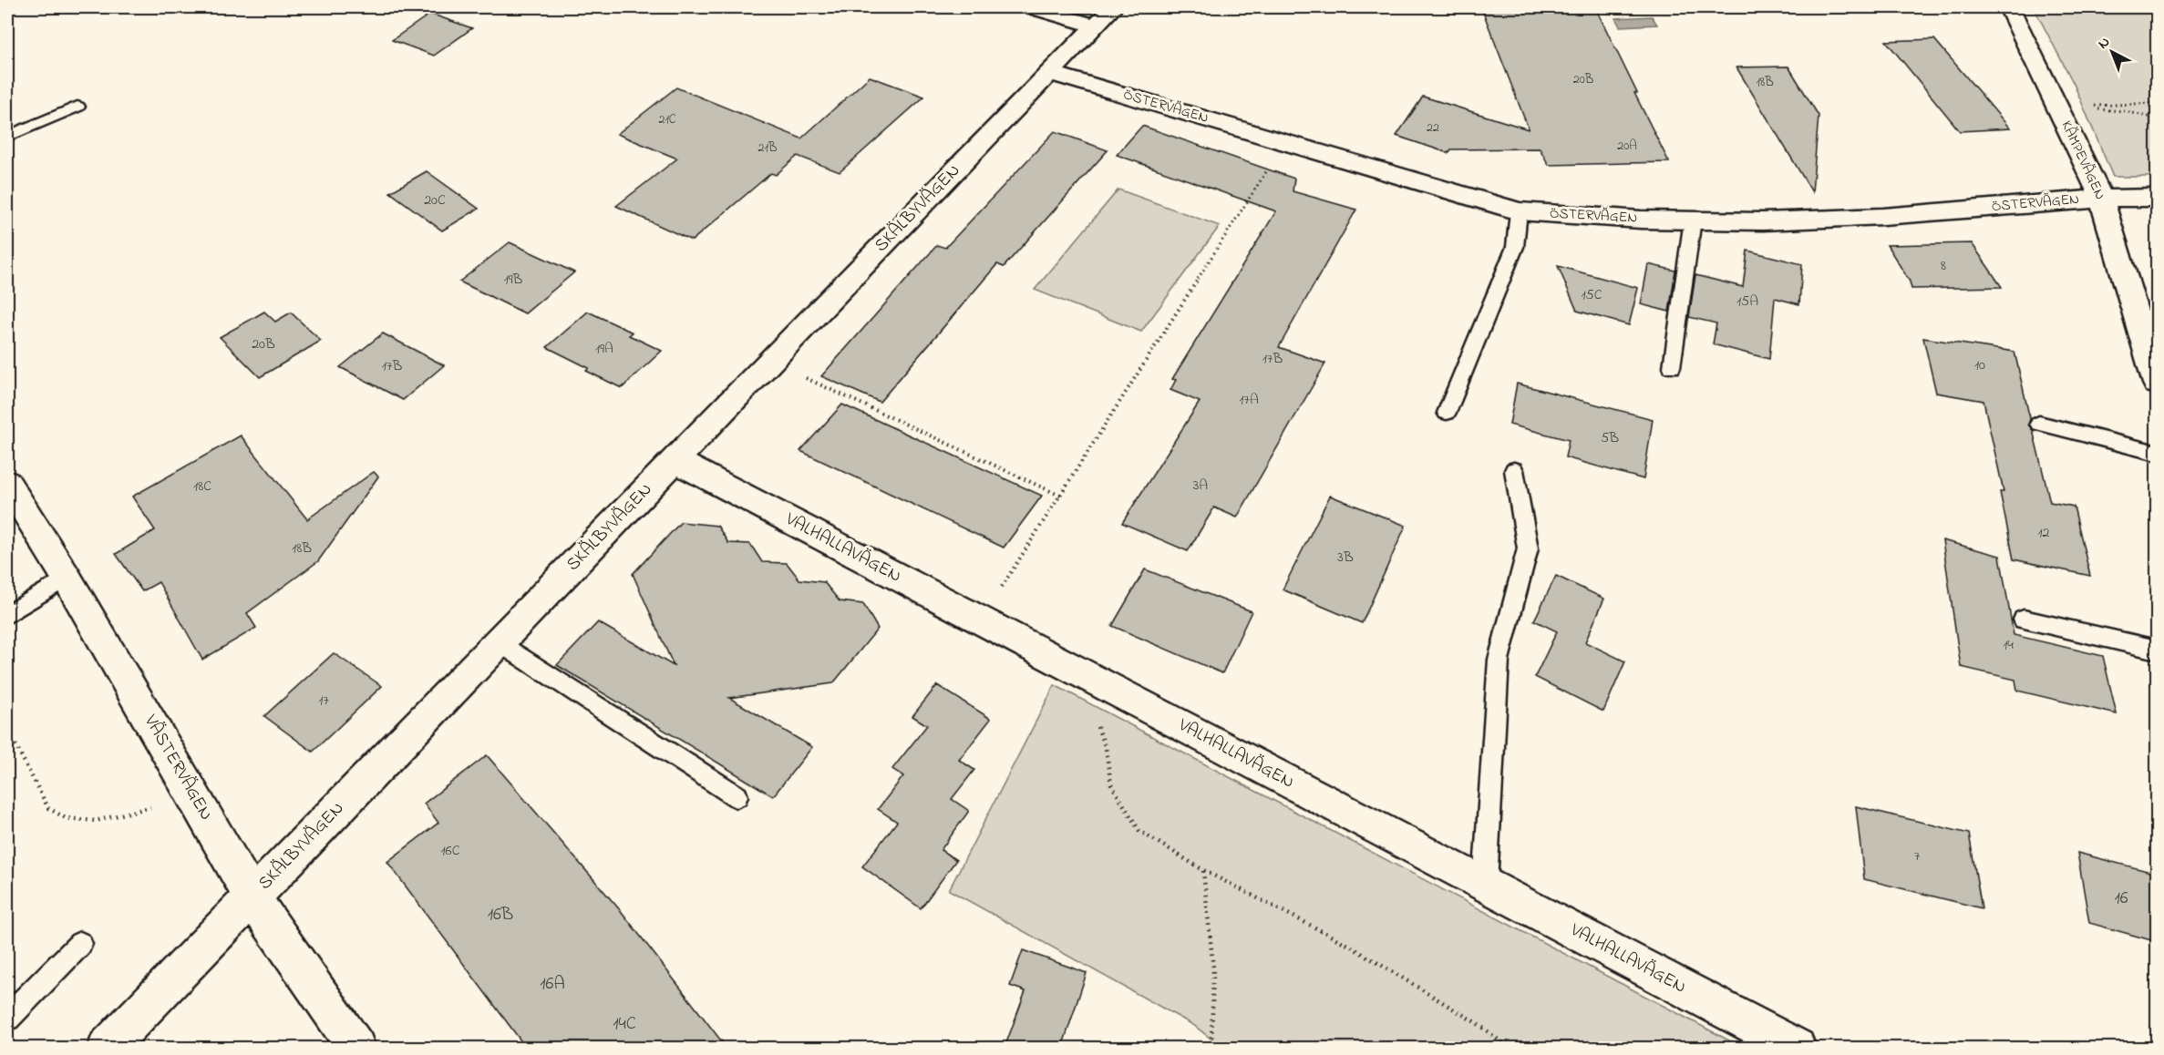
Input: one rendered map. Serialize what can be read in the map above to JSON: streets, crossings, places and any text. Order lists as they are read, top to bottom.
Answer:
{
  "streets": {
    "street": [
      "ÖSTERVÄGEN",
      "KÄMPEVÄGEN",
      "SKÄLBYVÄGEN",
      "VALHALLAVÄGEN",
      "VÄSTERVÄGEN"
    ]
  },
  "crossings": [
    ["ÖSTERVÄGEN", "KÄMPEVÄGEN"],
    ["ÖSTERVÄGEN", "SKÄLBYVÄGEN"],
    ["SKÄLBYVÄGEN", "VALHALLAVÄGEN"],
    ["SKÄLBYVÄGEN", "VÄSTERVÄGEN"]
  ],
  "house_numbers": [
    "20B",
    "18B",
    "21C",
    "22",
    "20A",
    "21B",
    "20C",
    "8",
    "19B",
    "15C",
    "15A",
    "20B",
    "19A",
    "17B",
    "10",
    "17B",
    "17A",
    "5B",
    "3A",
    "18C",
    "12",
    "18B",
    "3B",
    "14",
    "17",
    "16C",
    "7",
    "16",
    "16B",
    "16A",
    "14C"
  ],
  "north": "top left"
}
